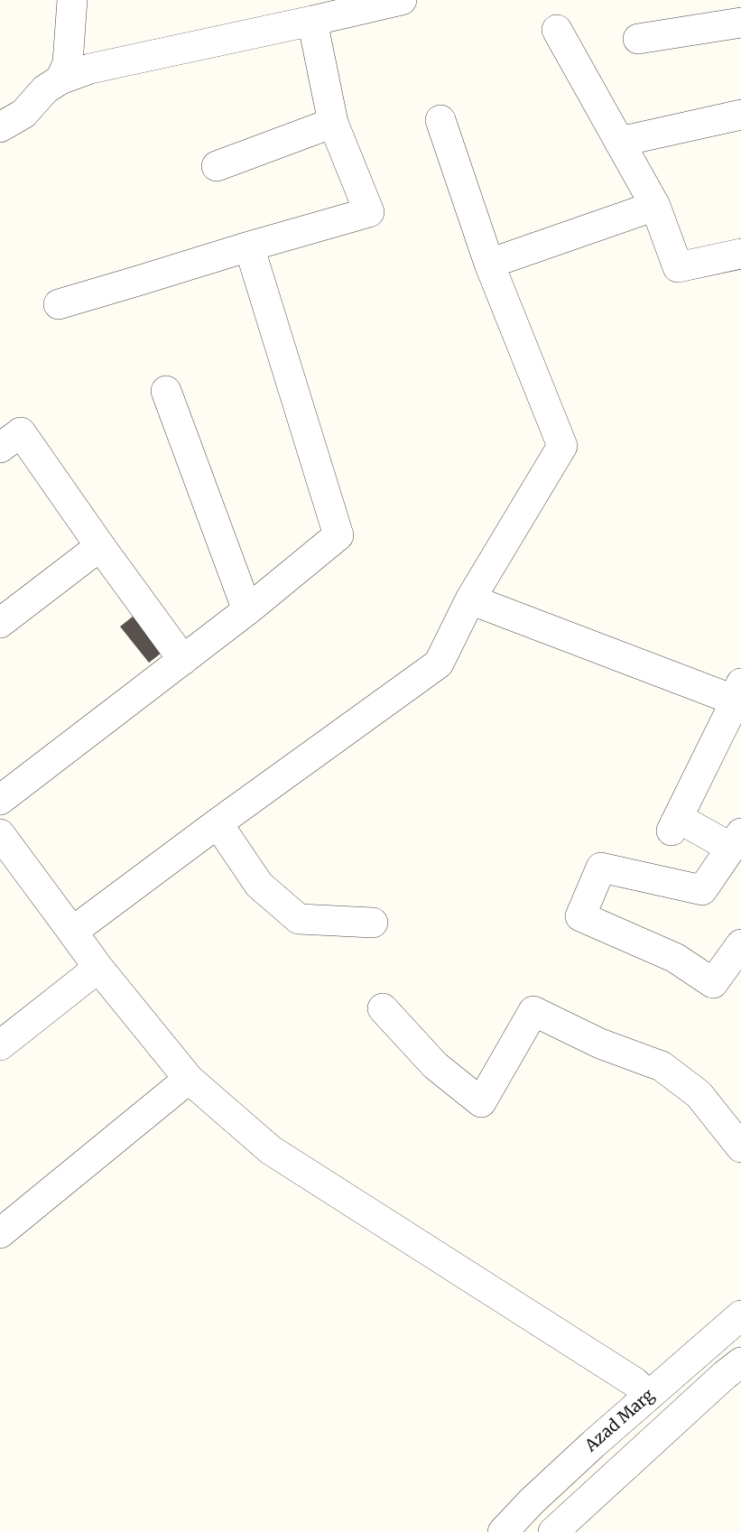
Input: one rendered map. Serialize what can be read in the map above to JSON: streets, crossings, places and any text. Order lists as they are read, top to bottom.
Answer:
{
  "streets": {
    "street": ["Azad Marg"]
  }
}
